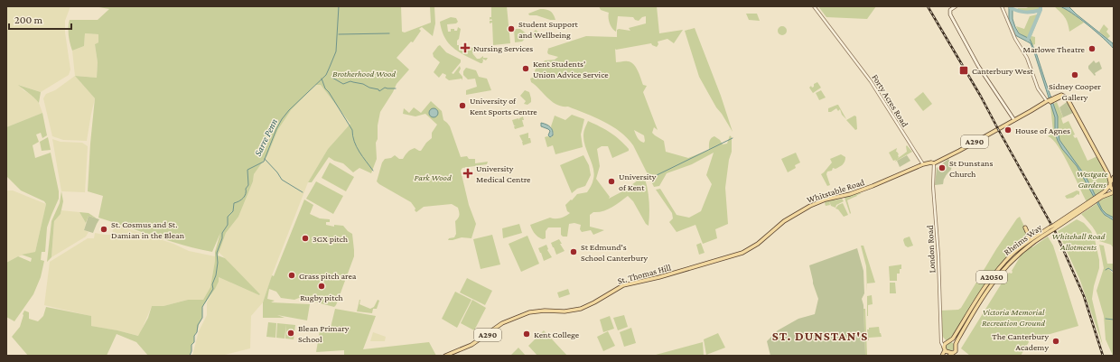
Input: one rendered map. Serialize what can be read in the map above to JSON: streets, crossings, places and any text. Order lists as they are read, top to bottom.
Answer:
{
  "streets": {
    "main road": [
      "A290",
      "Whitstable Road",
      "Rheims Way",
      "St. Thomas Hill",
      "A2050"
    ],
    "street": ["Forty Acres Road", "London Road"]
  },
  "crossings": [
    ["Forty Acres Road", "Whitstable Road"],
    ["A290", "Whitstable Road"],
    ["A290", "Rheims Way"],
    ["A290", "London Road"],
    ["Whitstable Road", "London Road"],
    ["Whitstable Road", "St. Thomas Hill"],
    ["Rheims Way", "London Road"],
    ["Rheims Way", "A2050"],
    ["London Road", "A2050"]
  ],
  "districts": ["ST. DUNSTAN'S"],
  "water": ["Sarre Penn"],
  "parks": [
    "Brotherhood Wood",
    "Westgate Gardens",
    "Park Wood",
    "Whitehall Road Allotments",
    "Victoria Memorial Recreation Ground"
  ],
  "places": {
    "other": [
      "Student Support and Wellbeing",
      "Marlowe Theatre",
      "Kent Students' Union Advice Service",
      "Sidney Cooper Gallery",
      "University of Kent Sports Centre",
      "House of Agnes",
      "St Dunstans Church",
      "University of Kent",
      "St. Cosmus and St. Damian in the Blean",
      "3GX pitch",
      "St Edmund's School Canterbury",
      "Grass pitch area",
      "Rugby pitch",
      "Blean Primary School",
      "Kent College",
      "The Canterbury Academy"
    ],
    "health": ["Nursing Services", "University Medical Centre"],
    "transit": ["Canterbury West"]
  },
  "scale_bar": "200 m"
}
